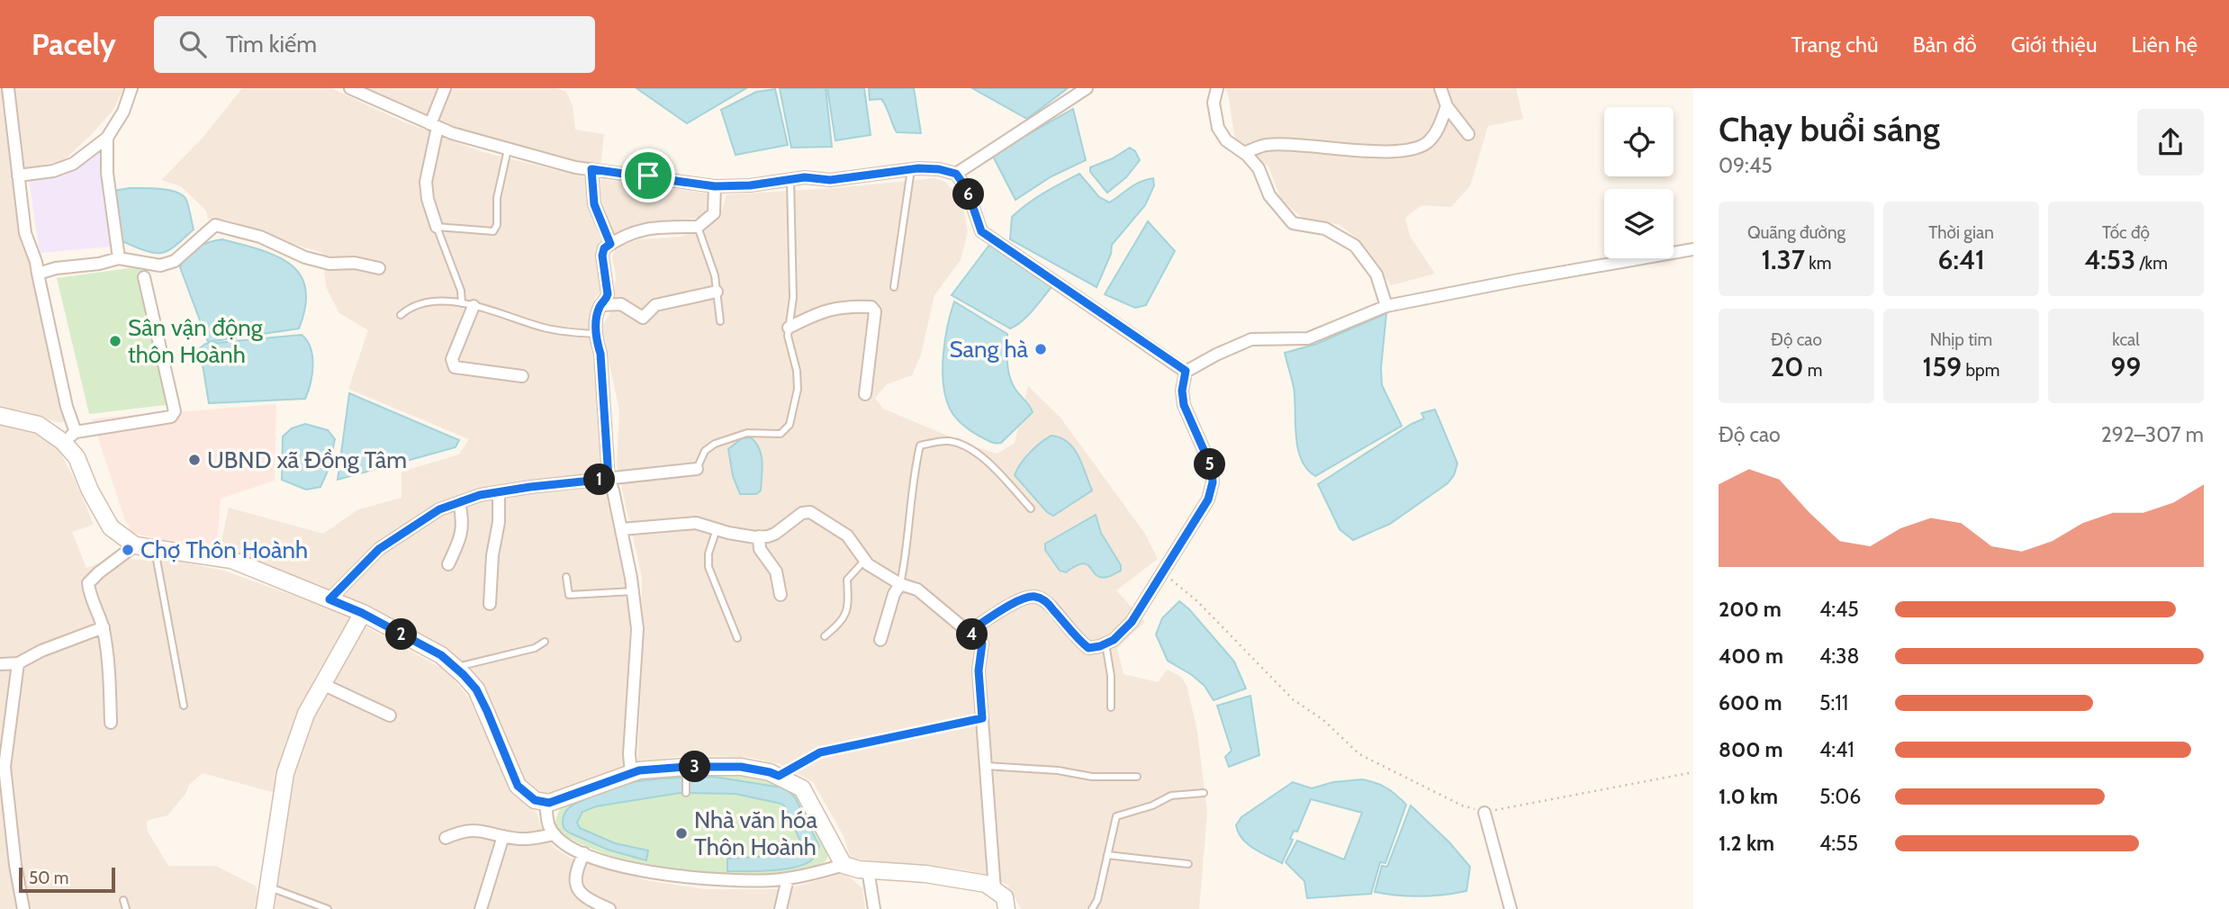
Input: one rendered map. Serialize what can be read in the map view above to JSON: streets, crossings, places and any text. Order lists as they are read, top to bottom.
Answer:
{
  "places": [
    "Sân vận động thôn Hoành",
    "Sang hà",
    "UBND xã Đồng Tâm",
    "Chợ Thôn Hoành",
    "Nhà văn hóa Thôn Hoành"
  ],
  "scale_bar": "50 m",
  "page": {
    "header": "Pacely",
    "search": "Tìm kiếm",
    "nav": [
      "Trang chủ",
      "Bản đồ",
      "Giới thiệu",
      "Liên hệ"
    ],
    "heading": ["Chạy buổi sáng", "09:45"],
    "pins": [
      "6",
      "5",
      "1",
      "2",
      "4",
      "3"
    ],
    "stats": [
      ["Quãng đường", "1.37 km"],
      ["Thời gian", "6:41"],
      ["Tốc độ", "4:53 /km"],
      ["Độ cao", "20 m"],
      ["Nhịp tim", "159 bpm"],
      ["kcal", "99"]
    ],
    "chart": ["Độ cao", "292–307 m"],
    "list": [
      {
        "name": "200 m",
        "note": "4:45"
      },
      {
        "name": "400 m",
        "note": "4:38"
      },
      {
        "name": "600 m",
        "note": "5:11"
      },
      {
        "name": "800 m",
        "note": "4:41"
      },
      {
        "name": "1.0 km",
        "note": "5:06"
      },
      {
        "name": "1.2 km",
        "note": "4:55"
      }
    ],
    "scale": "50 m"
  }
}
